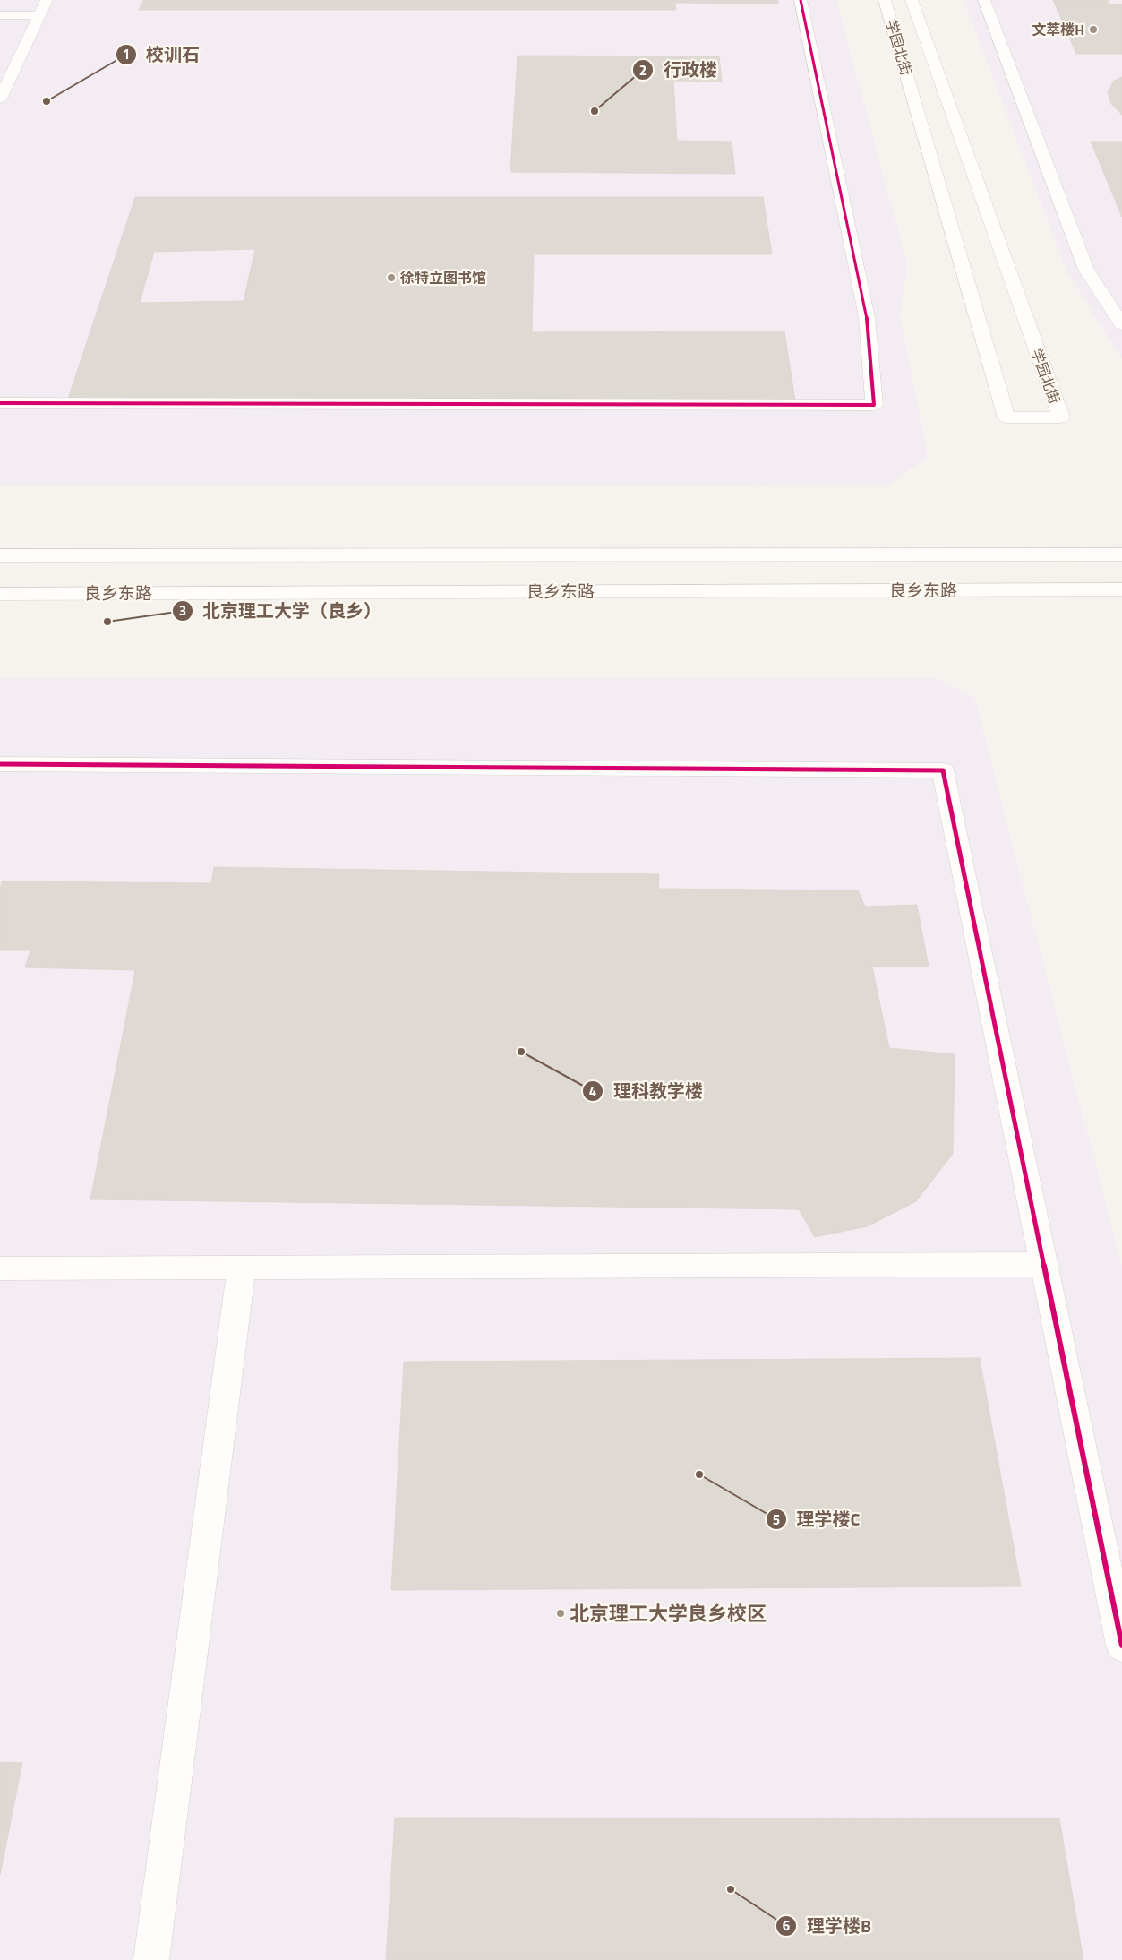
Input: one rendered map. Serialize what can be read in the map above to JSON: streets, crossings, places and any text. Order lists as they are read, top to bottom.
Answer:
{
  "streets": {
    "street": ["学园北街", "良乡东路"]
  },
  "places": [
    "文萃楼H",
    "校训石",
    "行政楼",
    "徐特立图书馆",
    "北京理工大学（良乡）",
    "理科教学楼",
    "理学楼C",
    "北京理工大学良乡校区",
    "理学楼B"
  ]
}
